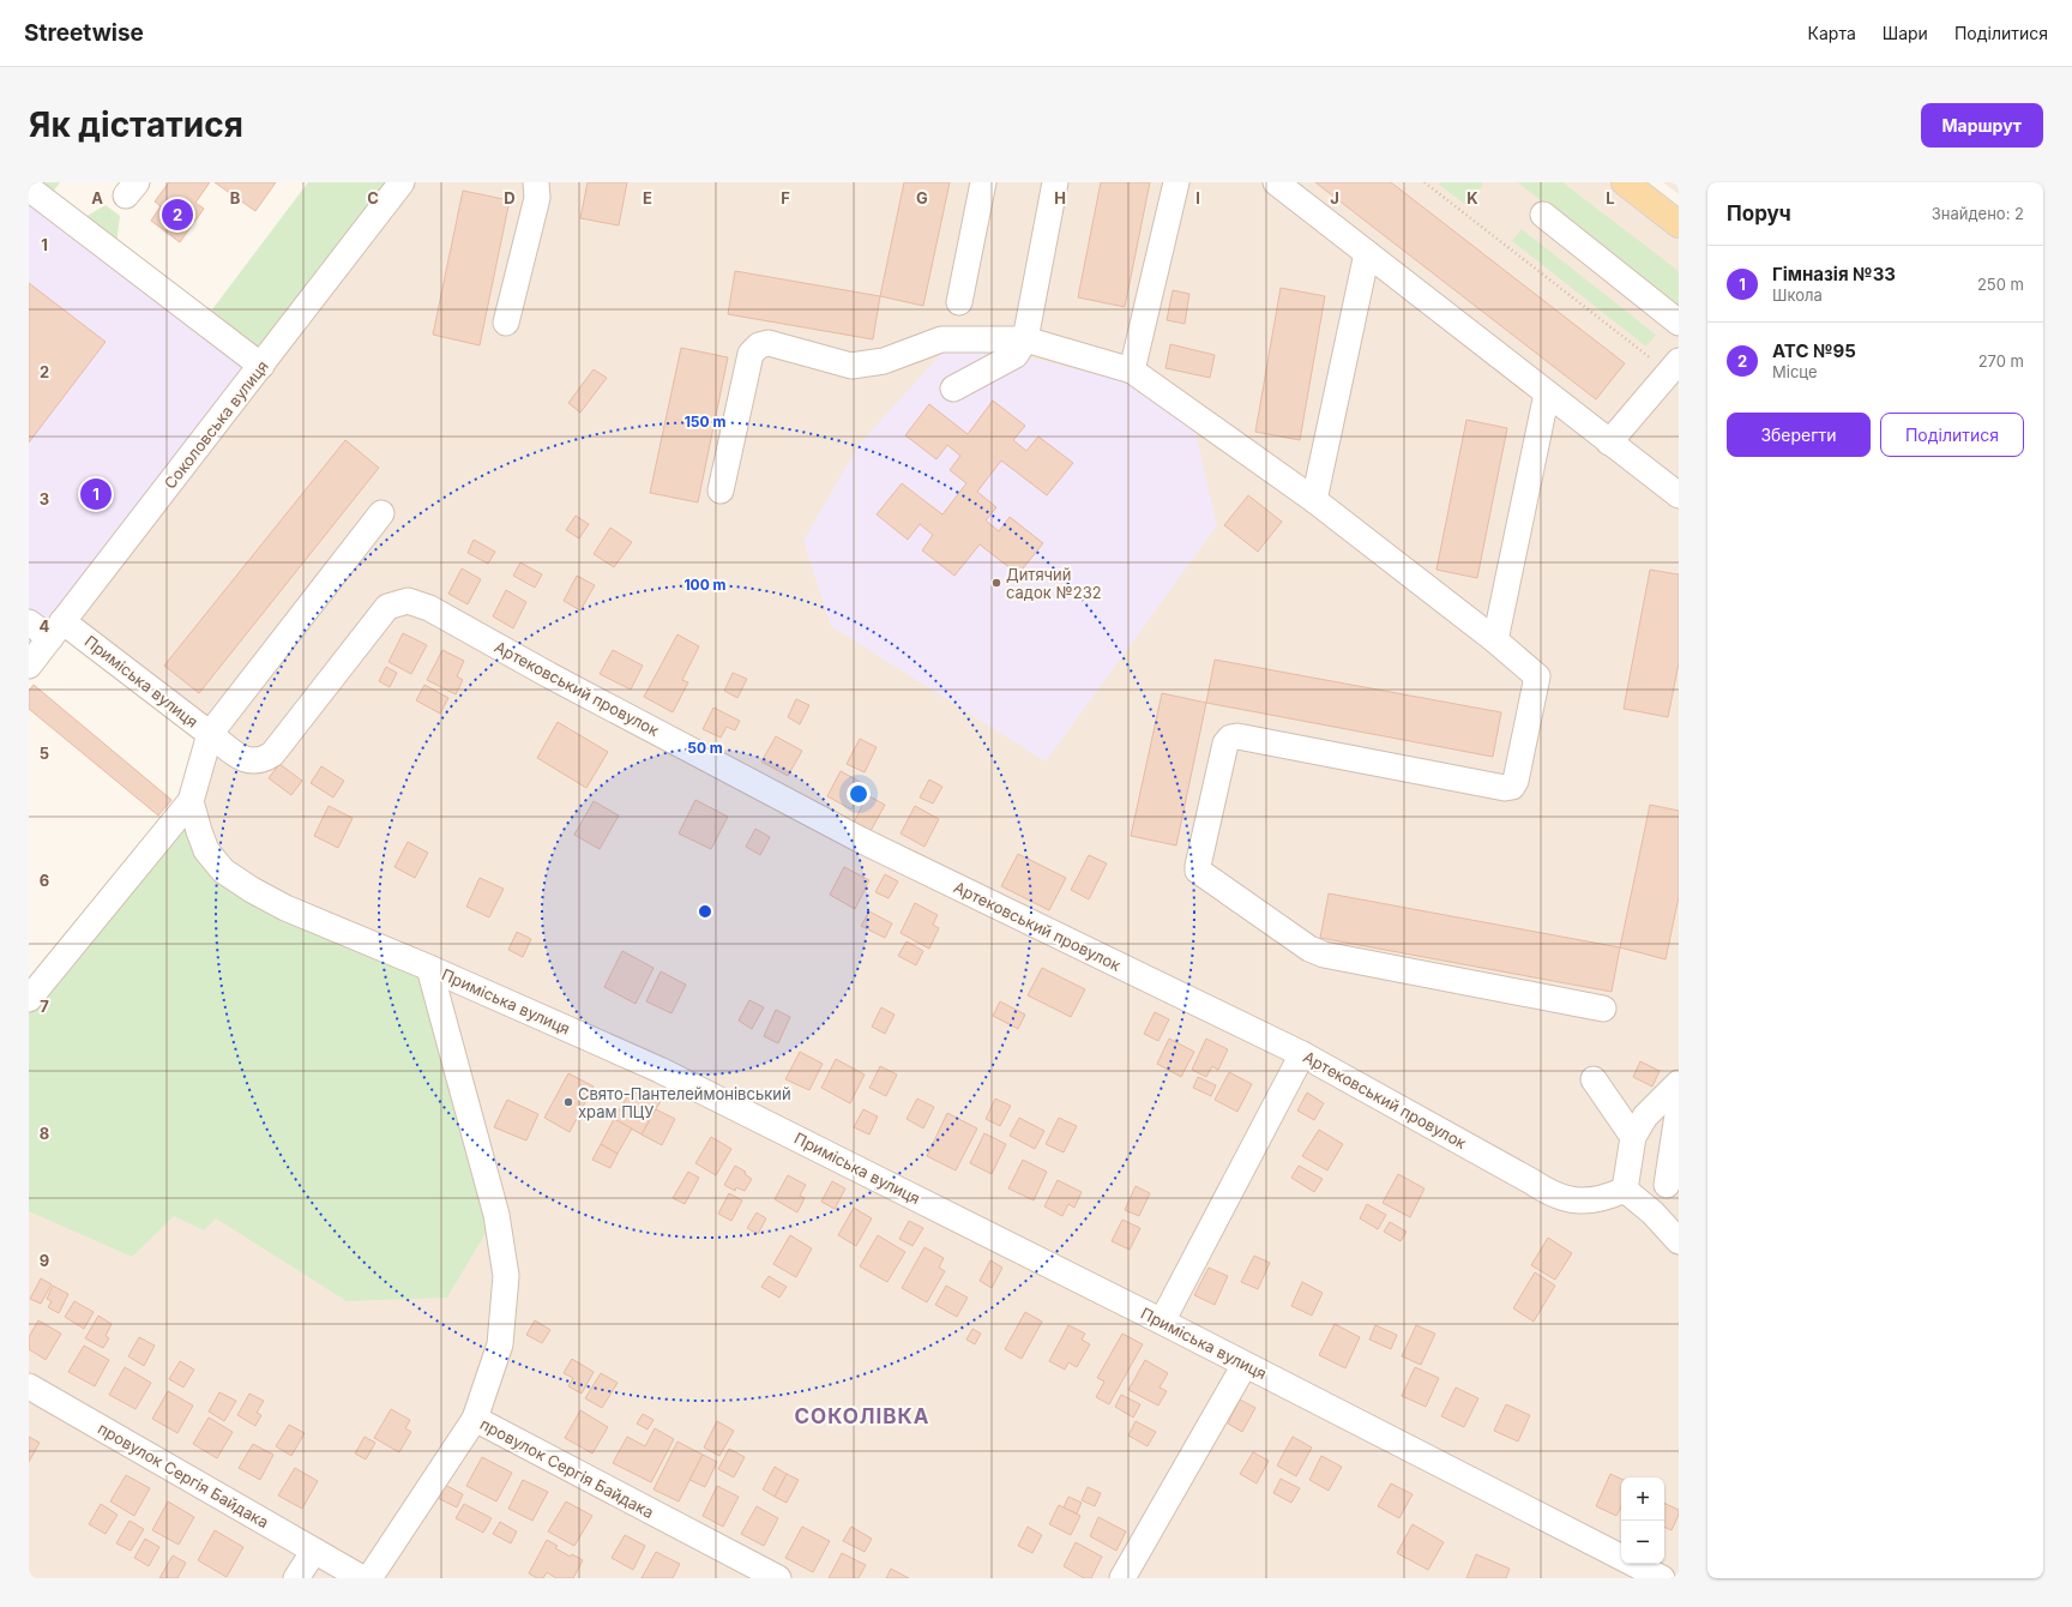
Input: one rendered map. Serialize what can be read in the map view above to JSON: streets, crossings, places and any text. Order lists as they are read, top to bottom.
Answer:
{
  "streets": {
    "street": [
      "Соколовська вулиця",
      "Приміська вулиця",
      "Артековський провулок",
      "провулок Сергія Байдака"
    ]
  },
  "crossings": [
    ["Соколовська вулиця", "Приміська вулиця"],
    ["Приміська вулиця", "Артековський провулок"]
  ],
  "districts": ["СОКОЛІВКА"],
  "places": ["Дитячий садок №232", "Свято-Пантелеймонівський храм ПЦУ"],
  "page": {
    "header": "Streetwise",
    "nav": ["Карта", "Шари", "Поділитися"],
    "buttons": [
      "Маршрут",
      ["Зберегти", "Поділитися"]
    ],
    "title": "Як дістатися",
    "heading": ["Поруч", "Знайдено: 2"],
    "pins": ["2", "1"],
    "list": [
      {
        "mark": "1",
        "name": "Гімназія №33",
        "note": "Школа",
        "value": "250 m"
      },
      {
        "mark": "2",
        "name": "АТС №95",
        "note": "Місце",
        "value": "270 m"
      }
    ],
    "map_buttons": ["+", "−"]
  },
  "grid": {
    "columns": [
      "A",
      "B",
      "C",
      "D",
      "E",
      "F",
      "G",
      "H",
      "I",
      "J",
      "K",
      "L"
    ],
    "rows": [
      "1",
      "2",
      "3",
      "4",
      "5",
      "6",
      "7",
      "8",
      "9"
    ]
  },
  "rings": ["150 m", "100 m", "50 m"]
}
